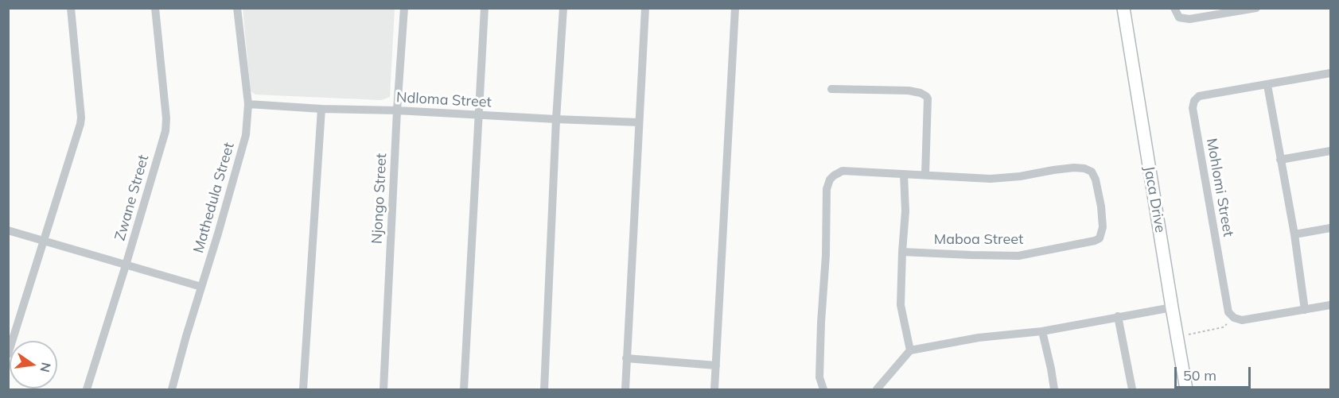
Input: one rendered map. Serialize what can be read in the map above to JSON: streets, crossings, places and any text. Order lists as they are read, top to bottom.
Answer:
{
  "streets": {
    "street": [
      "Ndloma Street",
      "Mohlomi Street",
      "Zwane Street",
      "Mathedula Street",
      "Njongo Street",
      "Jaca Drive",
      "Maboa Street"
    ]
  },
  "crossings": [
    ["Ndloma Street", "Mathedula Street"],
    ["Ndloma Street", "Njongo Street"]
  ],
  "scale_bar": "50 m",
  "north": "right"
}
